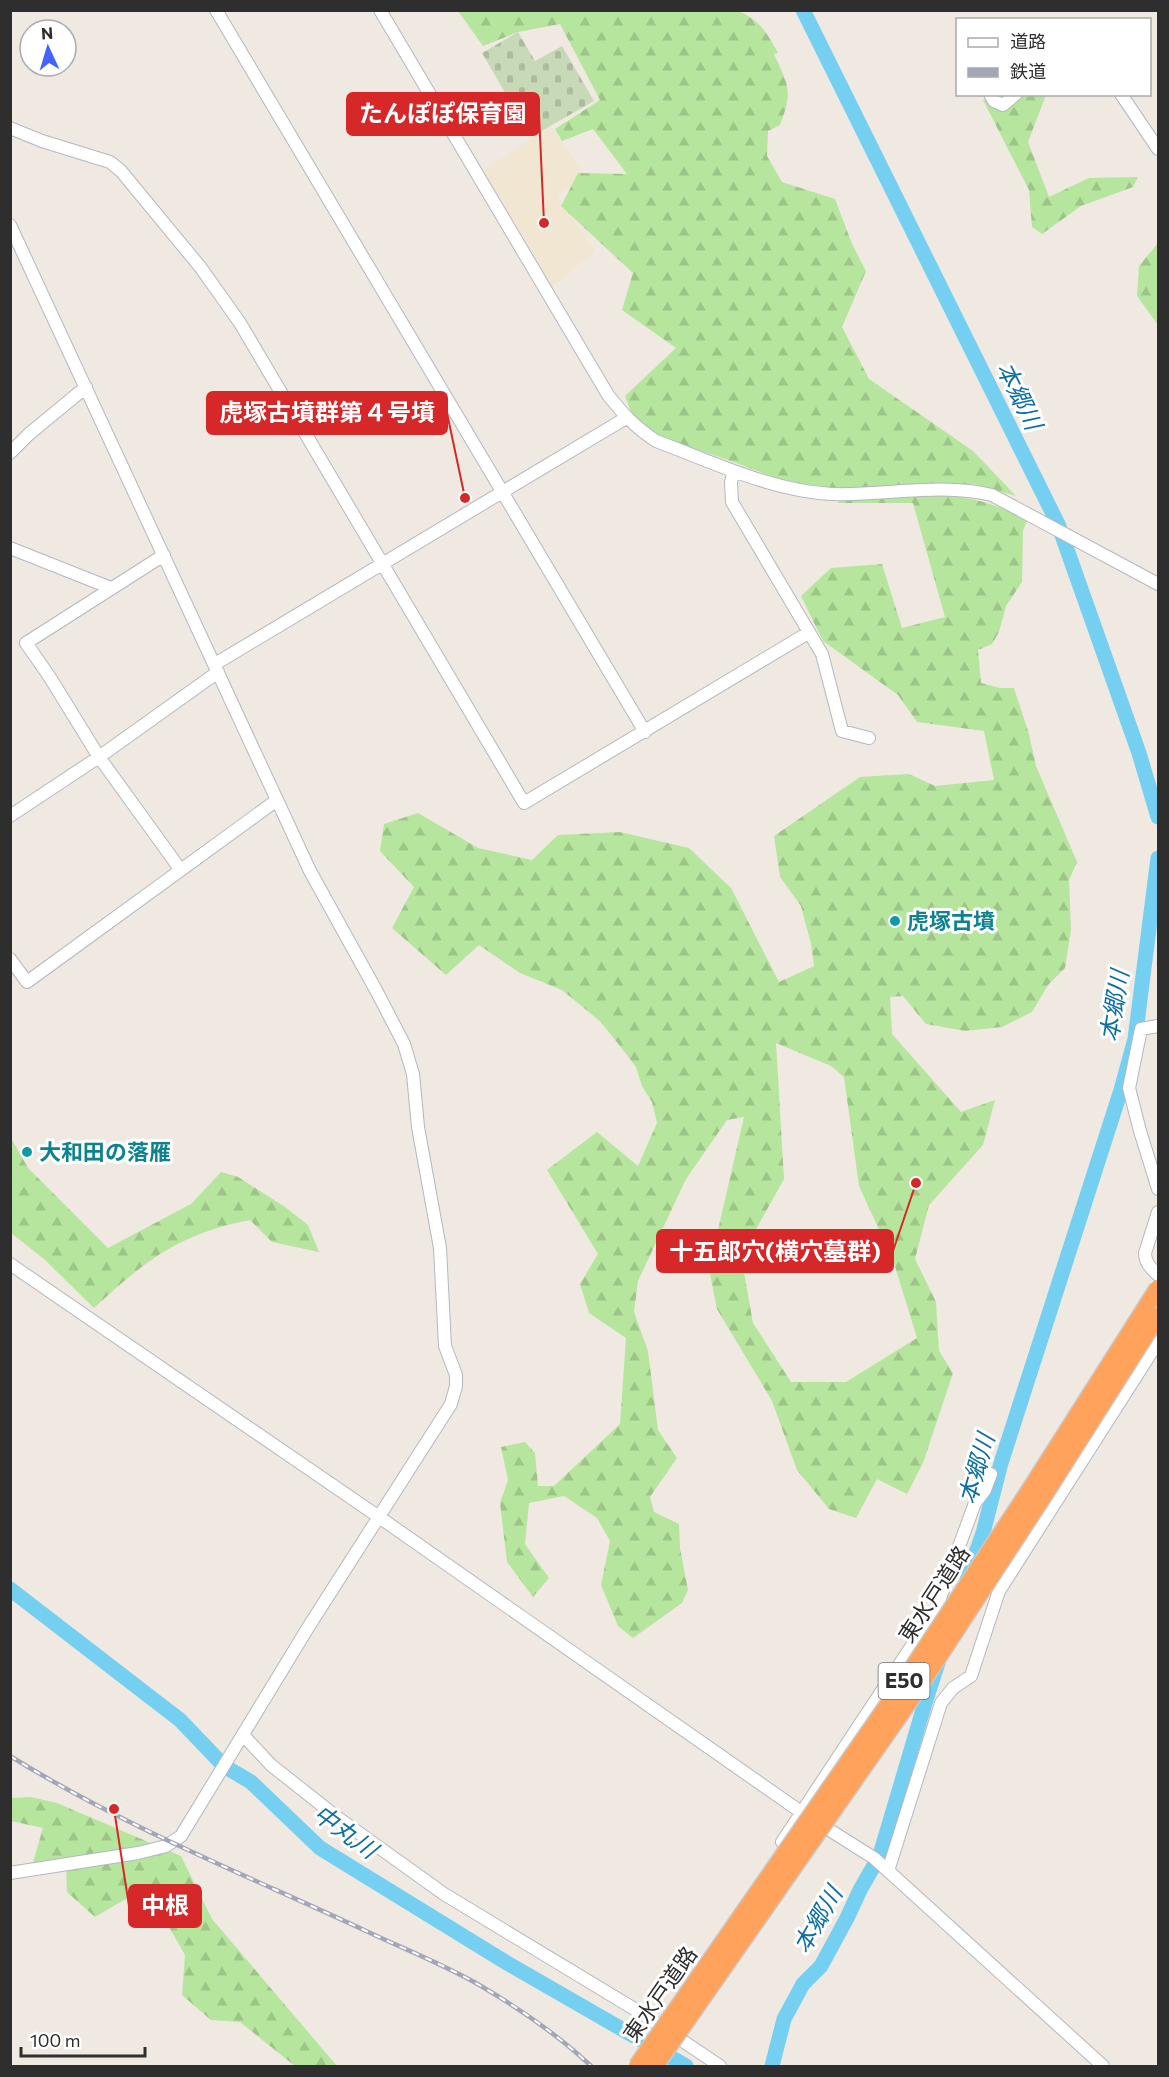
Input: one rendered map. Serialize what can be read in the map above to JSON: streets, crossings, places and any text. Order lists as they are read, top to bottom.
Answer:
{
  "streets": {
    "highway": ["東水戸道路", "E50"]
  },
  "water": ["本郷川", "中丸川"],
  "places": [
    "たんぽぽ保育園",
    "虎塚古墳群第４号墳",
    "虎塚古墳",
    "大和田の落雁",
    "十五郎穴(横穴墓群)",
    "中根"
  ],
  "legend": ["道路", "鉄道"],
  "scale_bar": "100 m",
  "north": "top"
}
